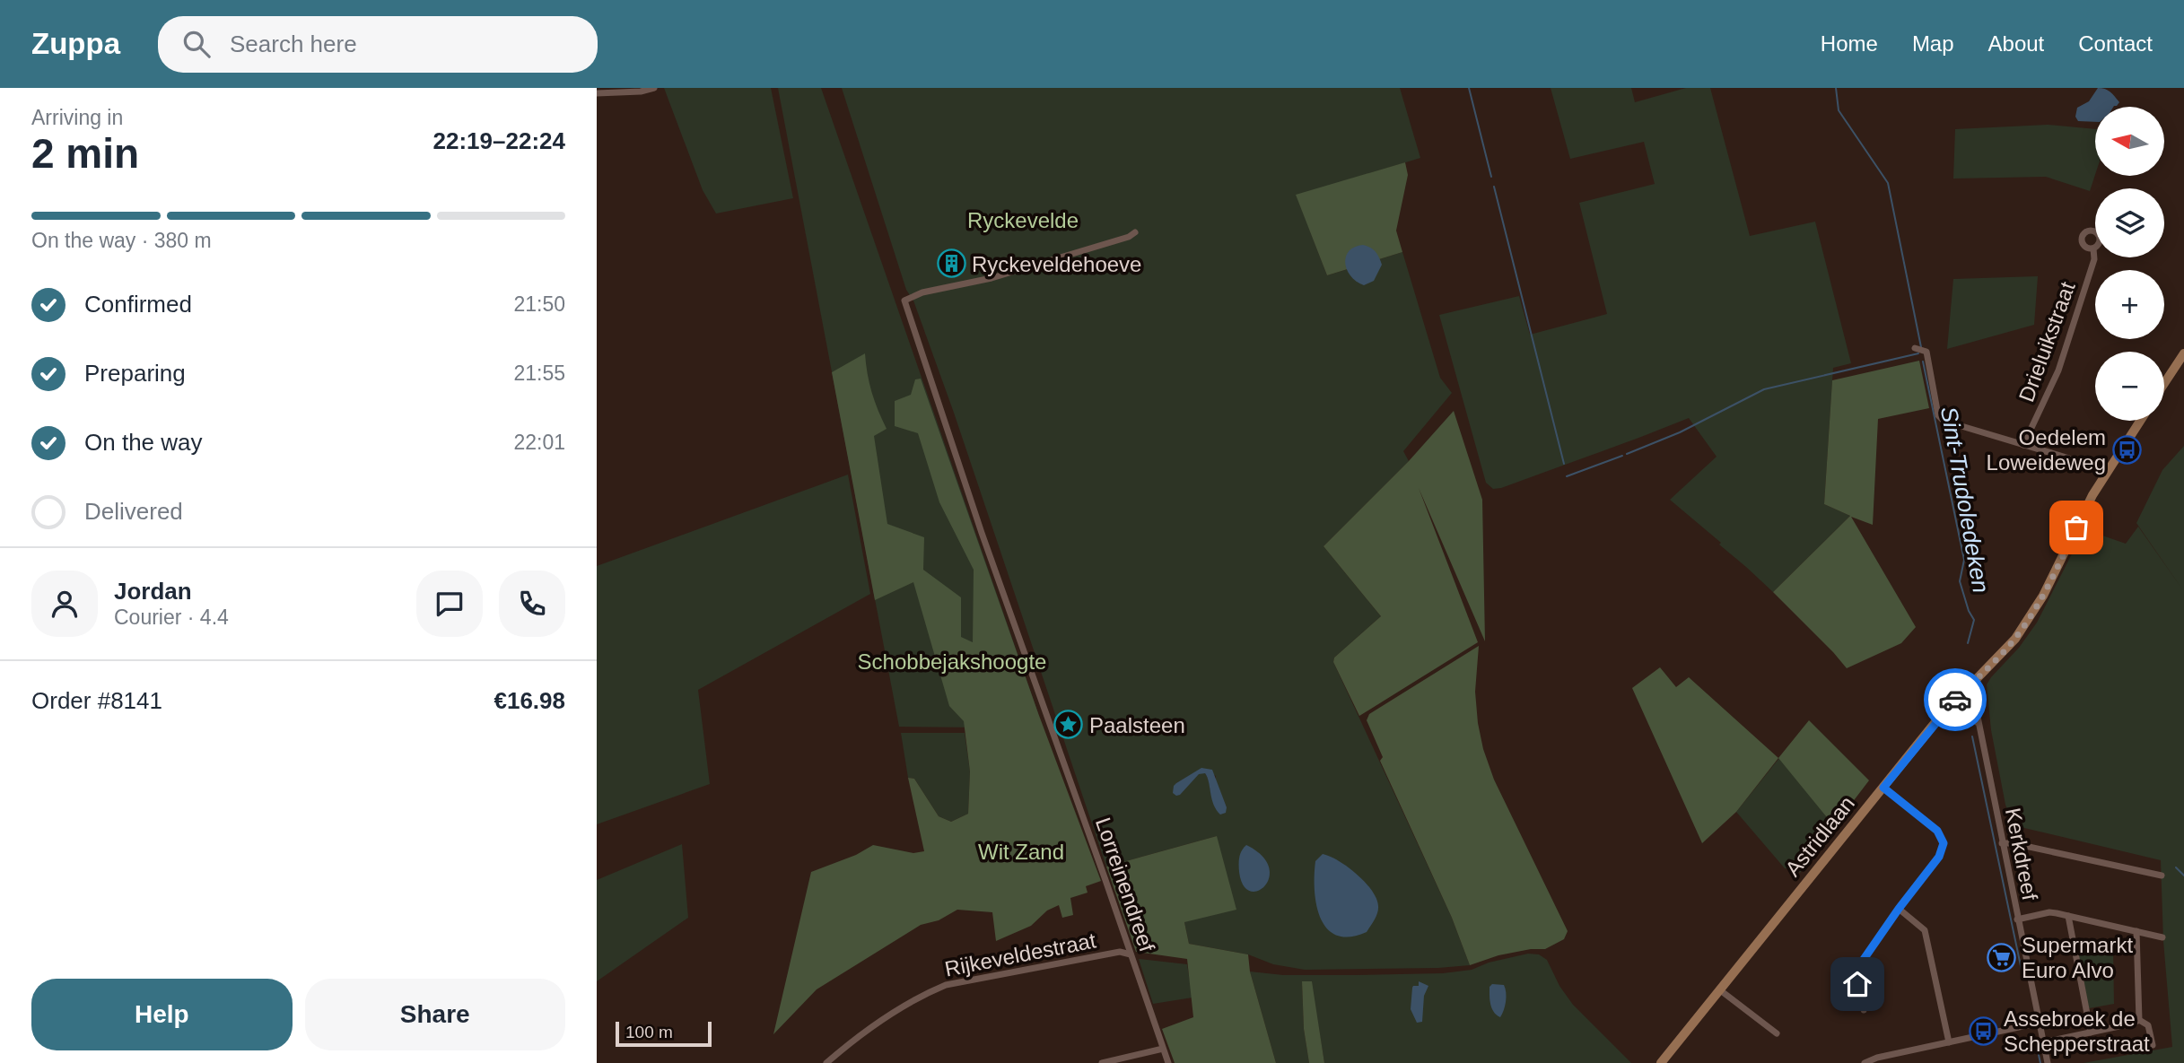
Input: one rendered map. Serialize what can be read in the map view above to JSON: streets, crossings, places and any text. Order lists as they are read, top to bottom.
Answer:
{
  "streets": {
    "main road": ["Astridlaan"],
    "street": [
      "Drieluikstraat",
      "Kerkdreef",
      "Lorreinendreef",
      "Rijkeveldestraat"
    ]
  },
  "crossings": [
    ["Astridlaan", "Kerkdreef"],
    ["Lorreinendreef", "Rijkeveldestraat"]
  ],
  "water": ["Sint-Trudoledeken"],
  "parks": ["Ryckevelde", "Schobbejakshoogte", "Wit Zand"],
  "places": {
    "building": ["Ryckeveldehoeve"],
    "bus stop": ["Oedelem Loweideweg", "Assebroek de Schepperstraat"],
    "place": ["Paalsteen"],
    "supermarket": ["Supermarkt Euro Alvo"]
  },
  "scale_bar": "100 m",
  "north": "left",
  "page": {
    "header": "Zuppa",
    "search": "Search here",
    "nav": [
      "Home",
      "Map",
      "About",
      "Contact"
    ],
    "heading": ["2 min", "Arriving in", "22:19–22:24"],
    "panel": [
      "Jordan",
      "Courier · 4.4",
      "Order #8141",
      "€16.98"
    ],
    "map_buttons": ["+", "−"],
    "bar": "On the way · 380 m",
    "list": [
      ["Confirmed", "21:50"],
      ["Preparing", "21:55"],
      ["On the way", "22:01"],
      "Delivered"
    ],
    "buttons": ["Help", "Share"],
    "scale": "100 m"
  }
}
